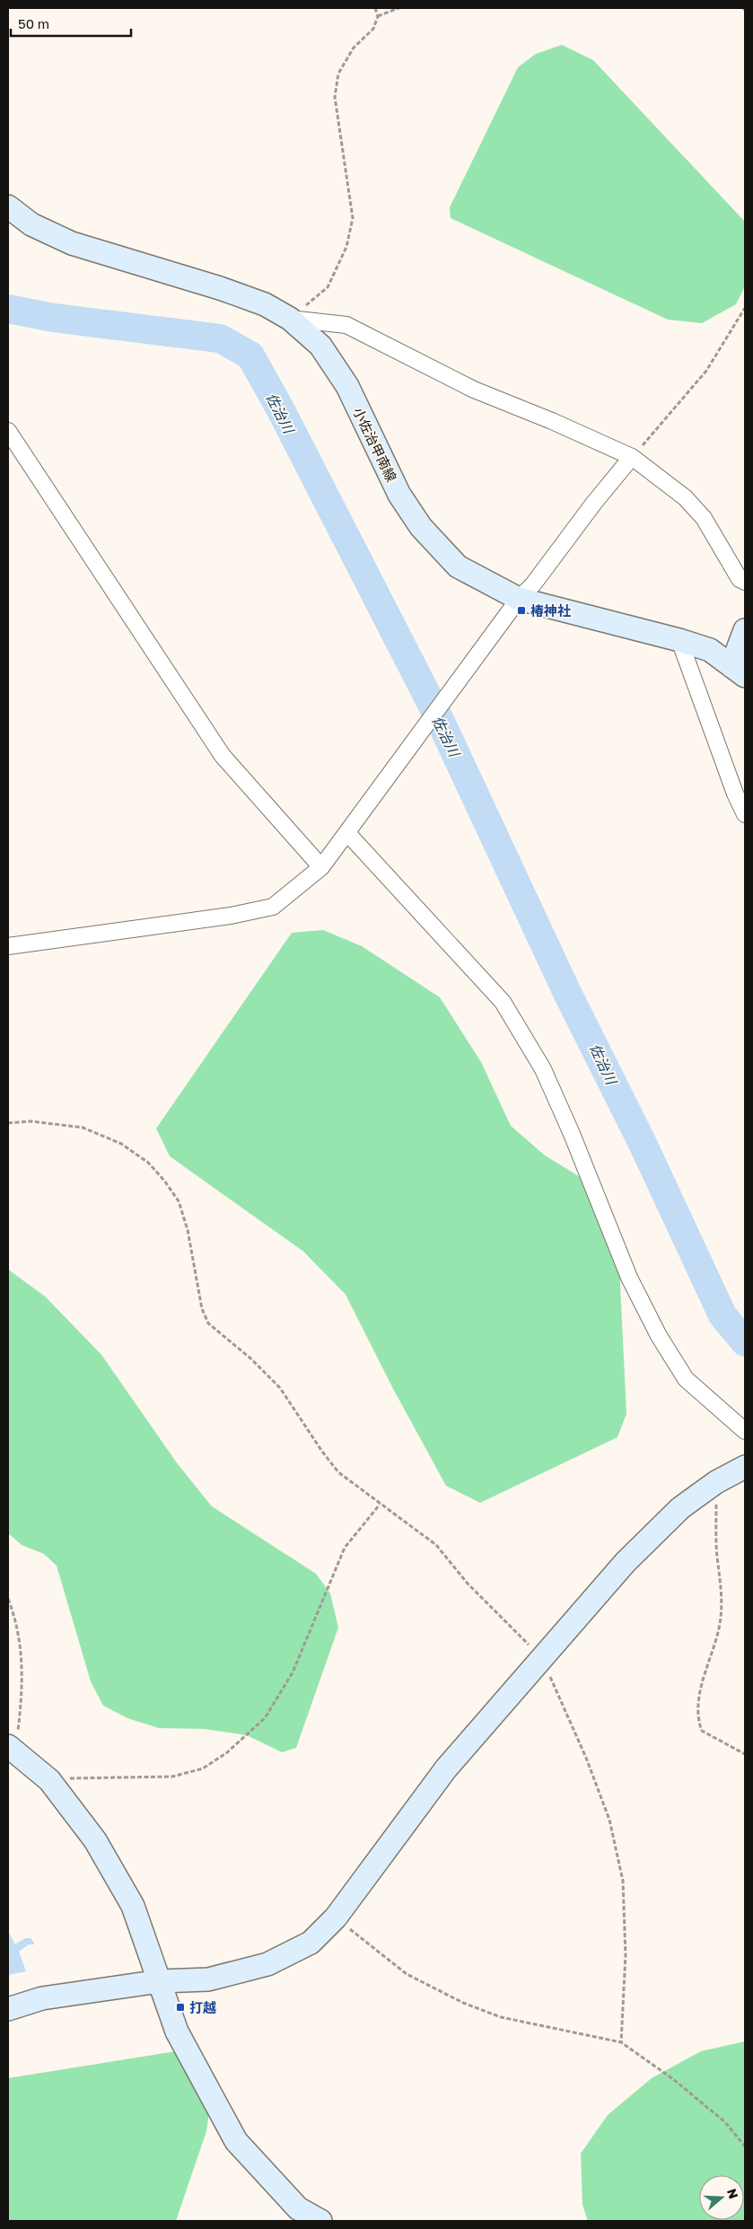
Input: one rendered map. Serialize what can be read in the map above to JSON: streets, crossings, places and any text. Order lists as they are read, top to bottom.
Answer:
{
  "streets": {
    "street": ["小佐治甲南線"]
  },
  "water": ["佐治川"],
  "places": {
    "transit": ["椿神社", "打越"]
  },
  "scale_bar": "50 m",
  "north": "right"
}
